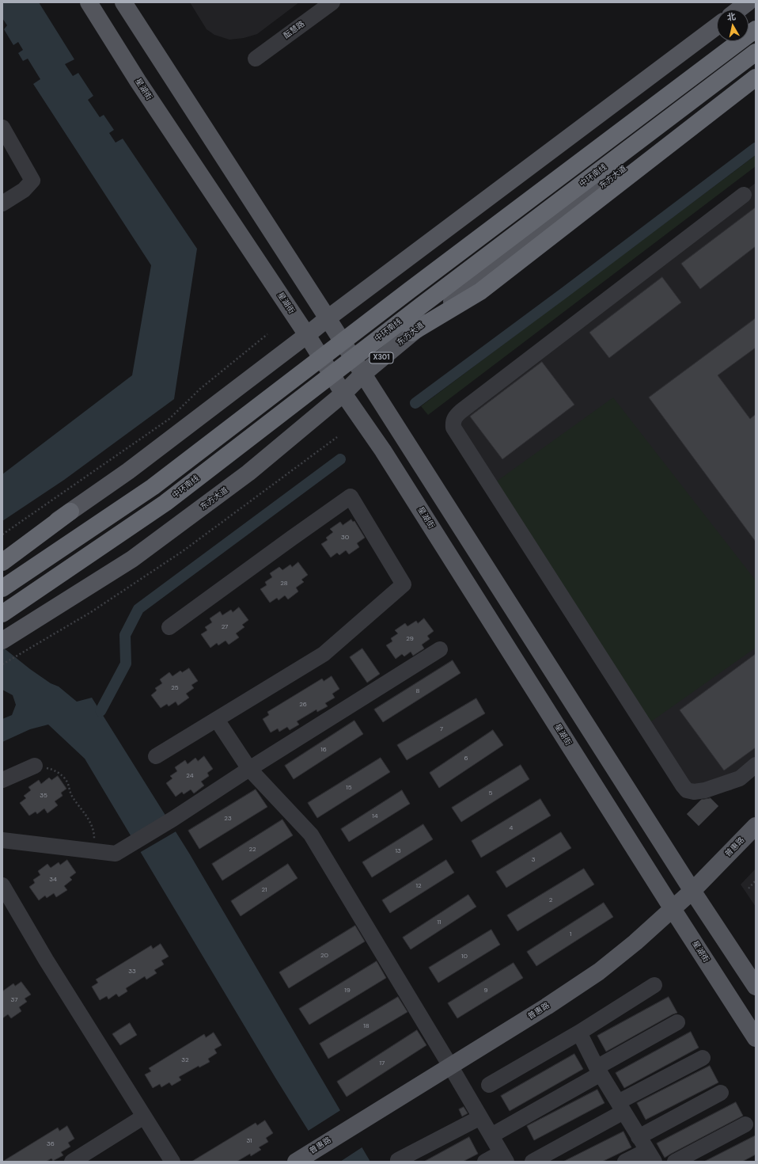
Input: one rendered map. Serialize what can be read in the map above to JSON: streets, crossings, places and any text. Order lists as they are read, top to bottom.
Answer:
{
  "streets": {
    "highway": ["中环南线"],
    "main road": [
      "星湖街",
      "东方大道",
      "X301",
      "普惠路"
    ],
    "street": ["酝慧路"]
  },
  "crossings": [
    ["星湖街", "东方大道"],
    ["星湖街", "普惠路"]
  ],
  "house_numbers": [
    "30",
    "28",
    "27",
    "29",
    "25",
    "8",
    "26",
    "7",
    "16",
    "6",
    "24",
    "15",
    "5",
    "35",
    "14",
    "23",
    "4",
    "22",
    "13",
    "3",
    "34",
    "12",
    "21",
    "2",
    "11",
    "1",
    "20",
    "10",
    "33",
    "19",
    "9",
    "37",
    "18",
    "32",
    "17",
    "31",
    "36"
  ],
  "north": "top"
}
